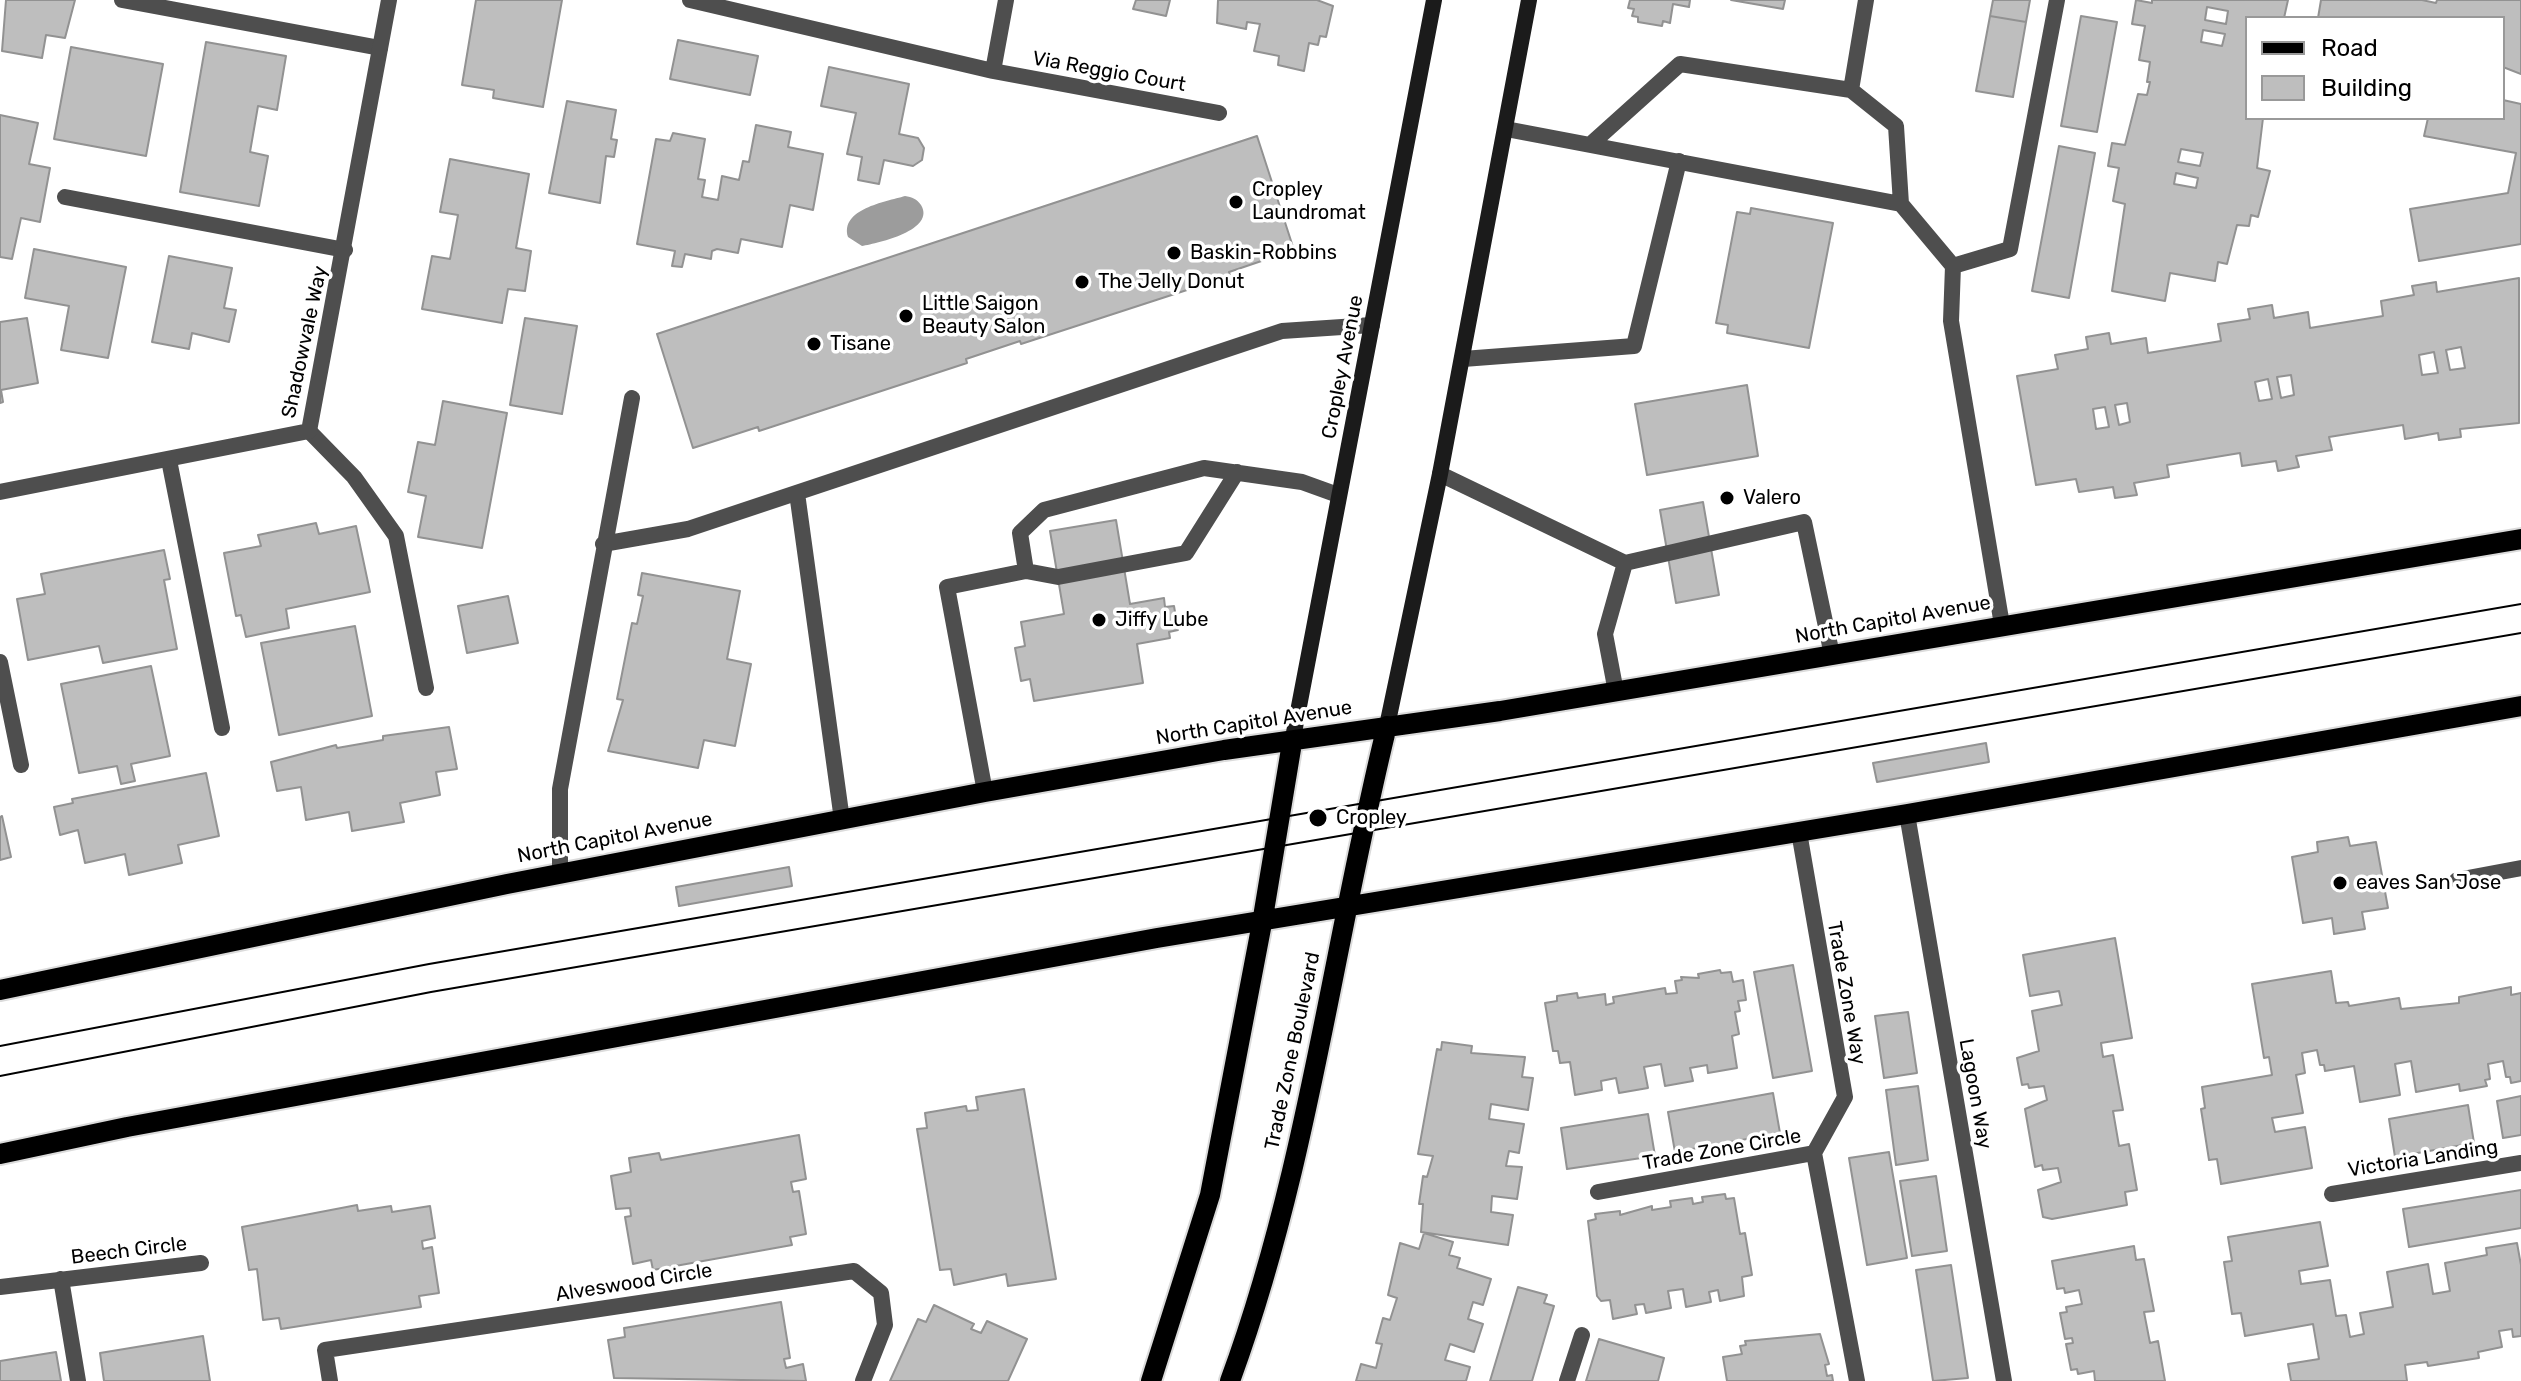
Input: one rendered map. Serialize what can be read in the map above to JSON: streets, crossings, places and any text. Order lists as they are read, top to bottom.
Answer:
{
  "streets": {
    "main road": ["Cropley Avenue", "North Capitol Avenue", "Trade Zone Boulevard"],
    "street": [
      "Via Reggio Court",
      "Shadowvale Way",
      "Trade Zone Way",
      "Lagoon Way",
      "Trade Zone Circle",
      "Victoria Landing",
      "Beech Circle",
      "Alveswood Circle"
    ]
  },
  "crossings": [
    ["Cropley Avenue", "North Capitol Avenue"],
    ["North Capitol Avenue", "Trade Zone Boulevard"],
    ["Trade Zone Way", "Trade Zone Circle"]
  ],
  "places": [
    "Cropley Laundromat",
    "Baskin-Robbins",
    "The Jelly Donut",
    "Little Saigon Beauty Salon",
    "Tisane",
    "Valero",
    "Jiffy Lube",
    "Cropley",
    "eaves San Jose"
  ],
  "legend": ["Road", "Building"]
}
